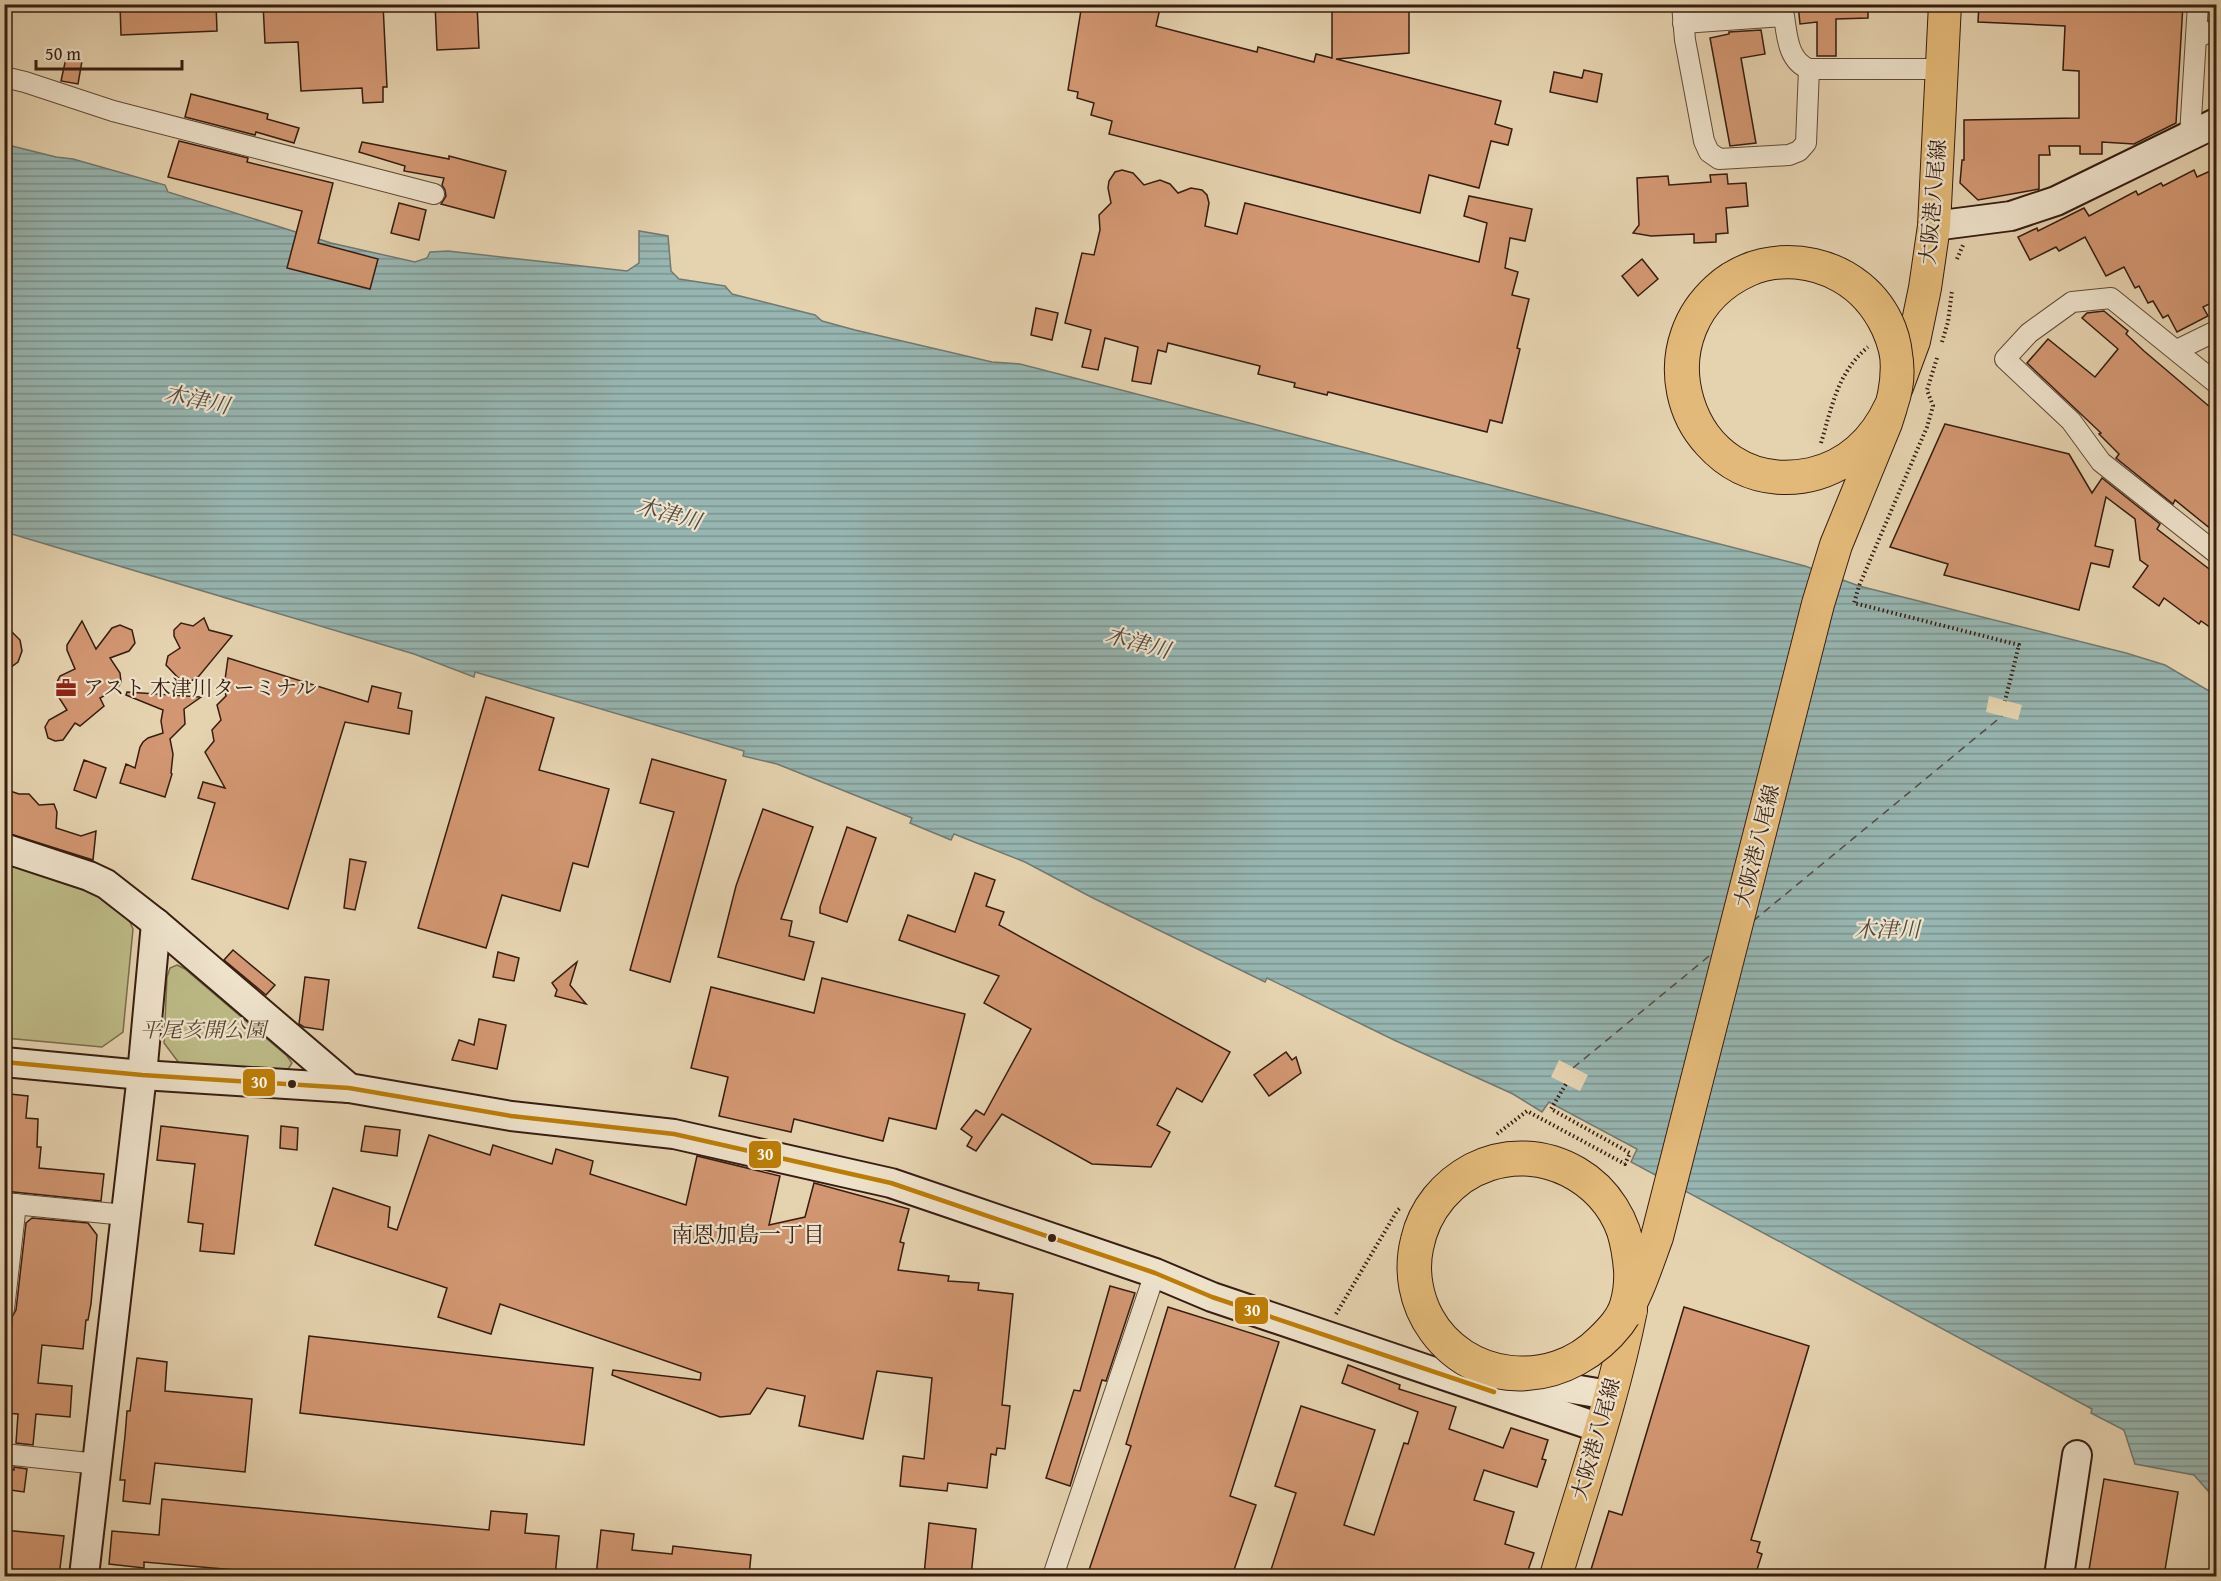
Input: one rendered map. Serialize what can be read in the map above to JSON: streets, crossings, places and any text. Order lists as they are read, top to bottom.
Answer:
{
  "streets": {
    "main road": ["大阪港八尾線"]
  },
  "districts": ["南恩加島一丁目"],
  "water": ["木津川"],
  "parks": ["平尾亥開公園"],
  "places": {
    "office": ["アスト 木津川ターミナル"]
  },
  "lines": ["transit line 30"],
  "scale_bar": "50 m"
}
